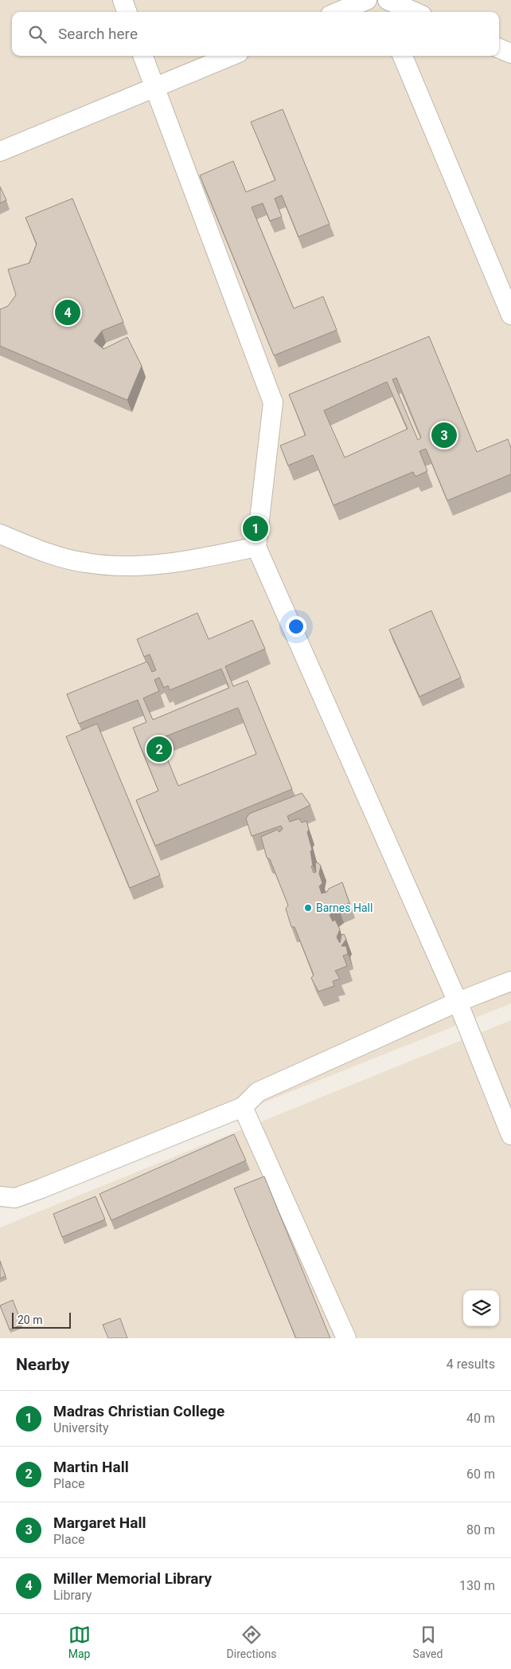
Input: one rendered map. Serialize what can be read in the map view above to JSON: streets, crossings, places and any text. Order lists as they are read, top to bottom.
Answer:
{
  "places": ["Barnes Hall"],
  "scale_bar": "20 m",
  "page": {
    "search": "Search here",
    "pins": [
      "4",
      "3",
      "1",
      "2"
    ],
    "scale": "20 m",
    "heading": ["Nearby", "4 results"],
    "list": [
      {
        "mark": "1",
        "name": "Madras Christian College",
        "note": "University",
        "value": "40 m"
      },
      {
        "mark": "2",
        "name": "Martin Hall",
        "note": "Place",
        "value": "60 m"
      },
      {
        "mark": "3",
        "name": "Margaret Hall",
        "note": "Place",
        "value": "80 m"
      },
      {
        "mark": "4",
        "name": "Miller Memorial Library",
        "note": "Library",
        "value": "130 m"
      }
    ],
    "nav": ["Map", "Directions", "Saved"]
  }
}
